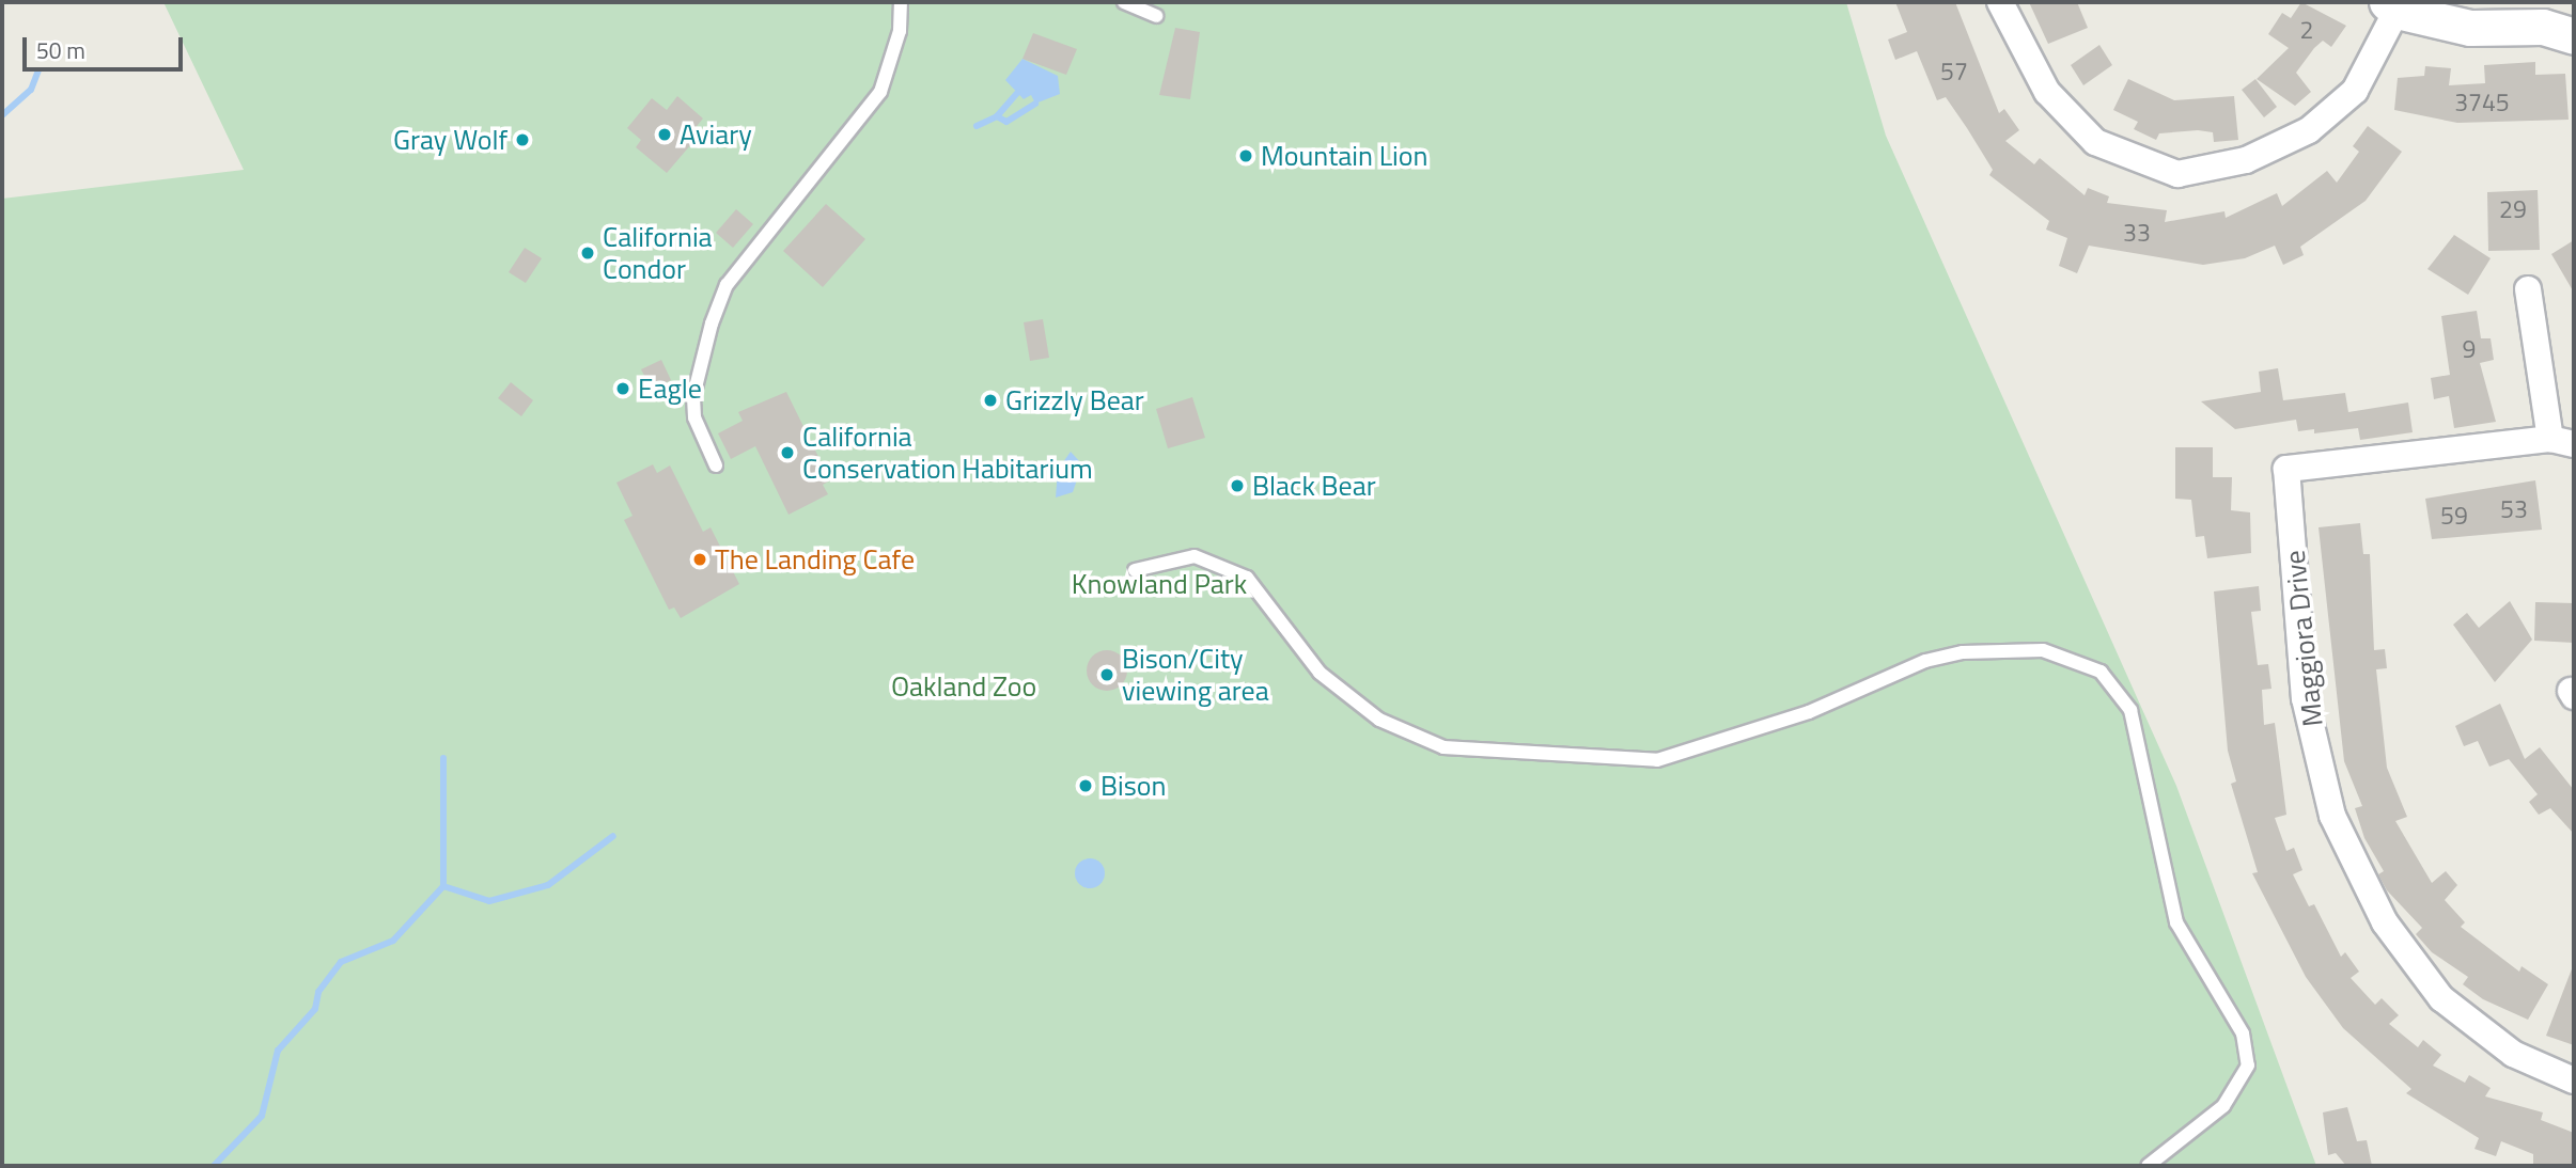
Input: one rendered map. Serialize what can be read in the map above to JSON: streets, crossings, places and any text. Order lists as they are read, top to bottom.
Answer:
{
  "streets": {
    "street": ["Maggiora Drive"]
  },
  "parks": ["Knowland Park", "Oakland Zoo"],
  "places": [
    "Aviary",
    "Gray Wolf",
    "Mountain Lion",
    "California Condor",
    "Eagle",
    "Grizzly Bear",
    "California Conservation Habitarium",
    "Black Bear",
    "The Landing Cafe",
    "Bison/City viewing area",
    "Bison"
  ],
  "house_numbers": [
    "2",
    "57",
    "3745",
    "29",
    "33",
    "9",
    "53",
    "59"
  ],
  "scale_bar": "50 m"
}
